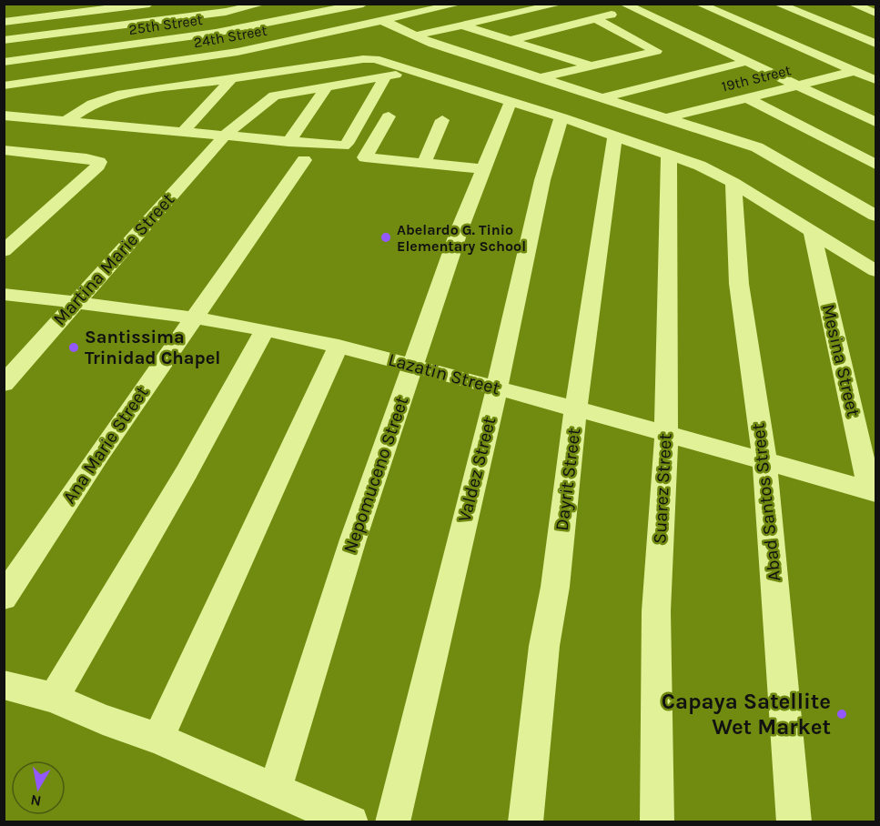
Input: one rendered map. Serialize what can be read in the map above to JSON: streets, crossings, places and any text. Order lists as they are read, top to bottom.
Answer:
{
  "streets": {
    "street": [
      "25th Street",
      "24th Street",
      "19th Street",
      "Martina Marie Street",
      "Mesina Street",
      "Lazatin Street",
      "Ana Marie Street",
      "Valdez Street",
      "Nepomuceno Street",
      "Dayrit Street",
      "Suarez Street",
      "Abad Santos Street"
    ]
  },
  "crossings": [
    ["Martina Marie Street", "Lazatin Street"],
    ["Mesina Street", "Lazatin Street"],
    ["Lazatin Street", "Ana Marie Street"],
    ["Lazatin Street", "Valdez Street"],
    ["Lazatin Street", "Nepomuceno Street"],
    ["Lazatin Street", "Dayrit Street"],
    ["Lazatin Street", "Suarez Street"],
    ["Lazatin Street", "Abad Santos Street"]
  ],
  "places": ["Abelardo G. Tinio Elementary School", "Santissima Trinidad Chapel", "Capaya Satellite Wet Market"],
  "north": "bottom"
}
